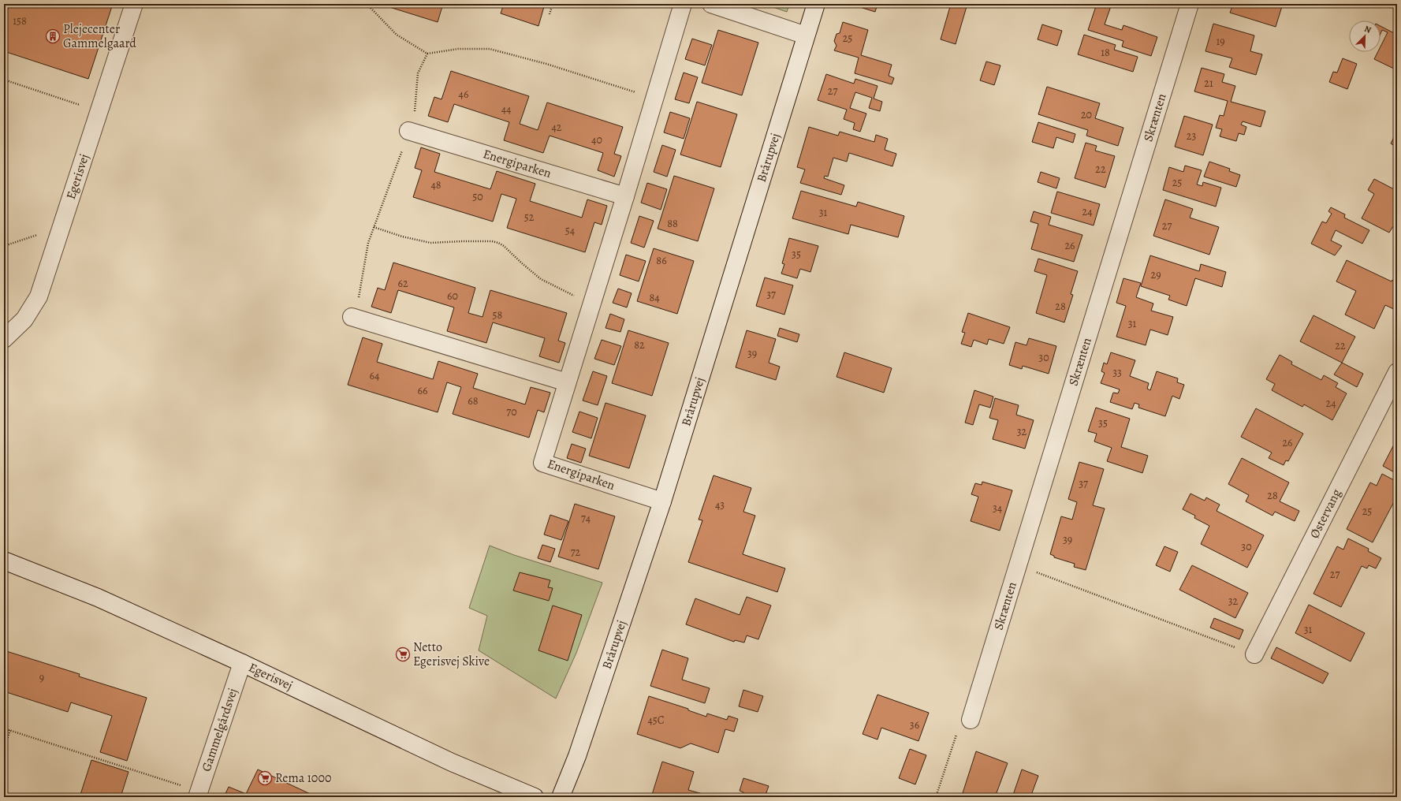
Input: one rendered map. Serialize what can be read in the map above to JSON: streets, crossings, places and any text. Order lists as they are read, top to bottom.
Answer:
{
  "streets": {
    "street": [
      "Skrænten",
      "Brårupvej",
      "Energiparken",
      "Egerisvej",
      "Østervang",
      "Gammelgårdsvej"
    ]
  },
  "crossings": [
    ["Brårupvej", "Energiparken"],
    ["Egerisvej", "Gammelgårdsvej"]
  ],
  "places": {
    "building": ["Plejecenter Gammelgaard"],
    "supermarket": ["Netto Egerisvej Skive", "Rema 1000"]
  },
  "house_numbers": [
    "158",
    "25",
    "19",
    "18",
    "21",
    "27",
    "46",
    "44",
    "20",
    "42",
    "23",
    "40",
    "22",
    "25",
    "48",
    "50",
    "24",
    "31",
    "52",
    "88",
    "27",
    "54",
    "26",
    "35",
    "86",
    "29",
    "62",
    "37",
    "60",
    "84",
    "28",
    "58",
    "31",
    "82",
    "22",
    "39",
    "30",
    "33",
    "64",
    "66",
    "68",
    "24",
    "70",
    "35",
    "32",
    "26",
    "37",
    "28",
    "43",
    "34",
    "25",
    "74",
    "39",
    "30",
    "72",
    "27",
    "32",
    "31",
    "9",
    "45C",
    "36"
  ],
  "north": "top right"
}
